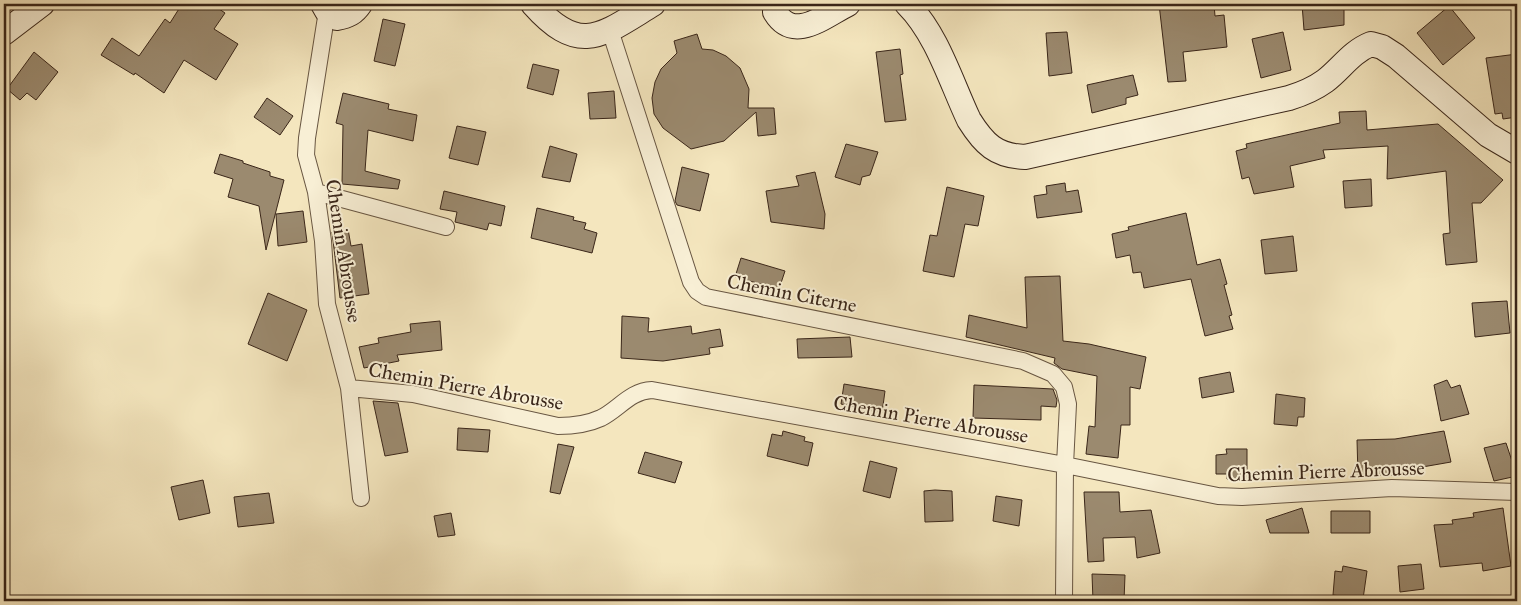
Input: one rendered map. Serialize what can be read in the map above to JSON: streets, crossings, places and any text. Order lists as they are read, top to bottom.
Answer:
{
  "streets": {
    "street": ["Chemin Abrousse", "Chemin Citerne", "Chemin Pierre Abrousse"]
  },
  "crossings": [
    ["Chemin Abrousse", "Chemin Pierre Abrousse"],
    ["Chemin Citerne", "Chemin Pierre Abrousse"]
  ]
}
